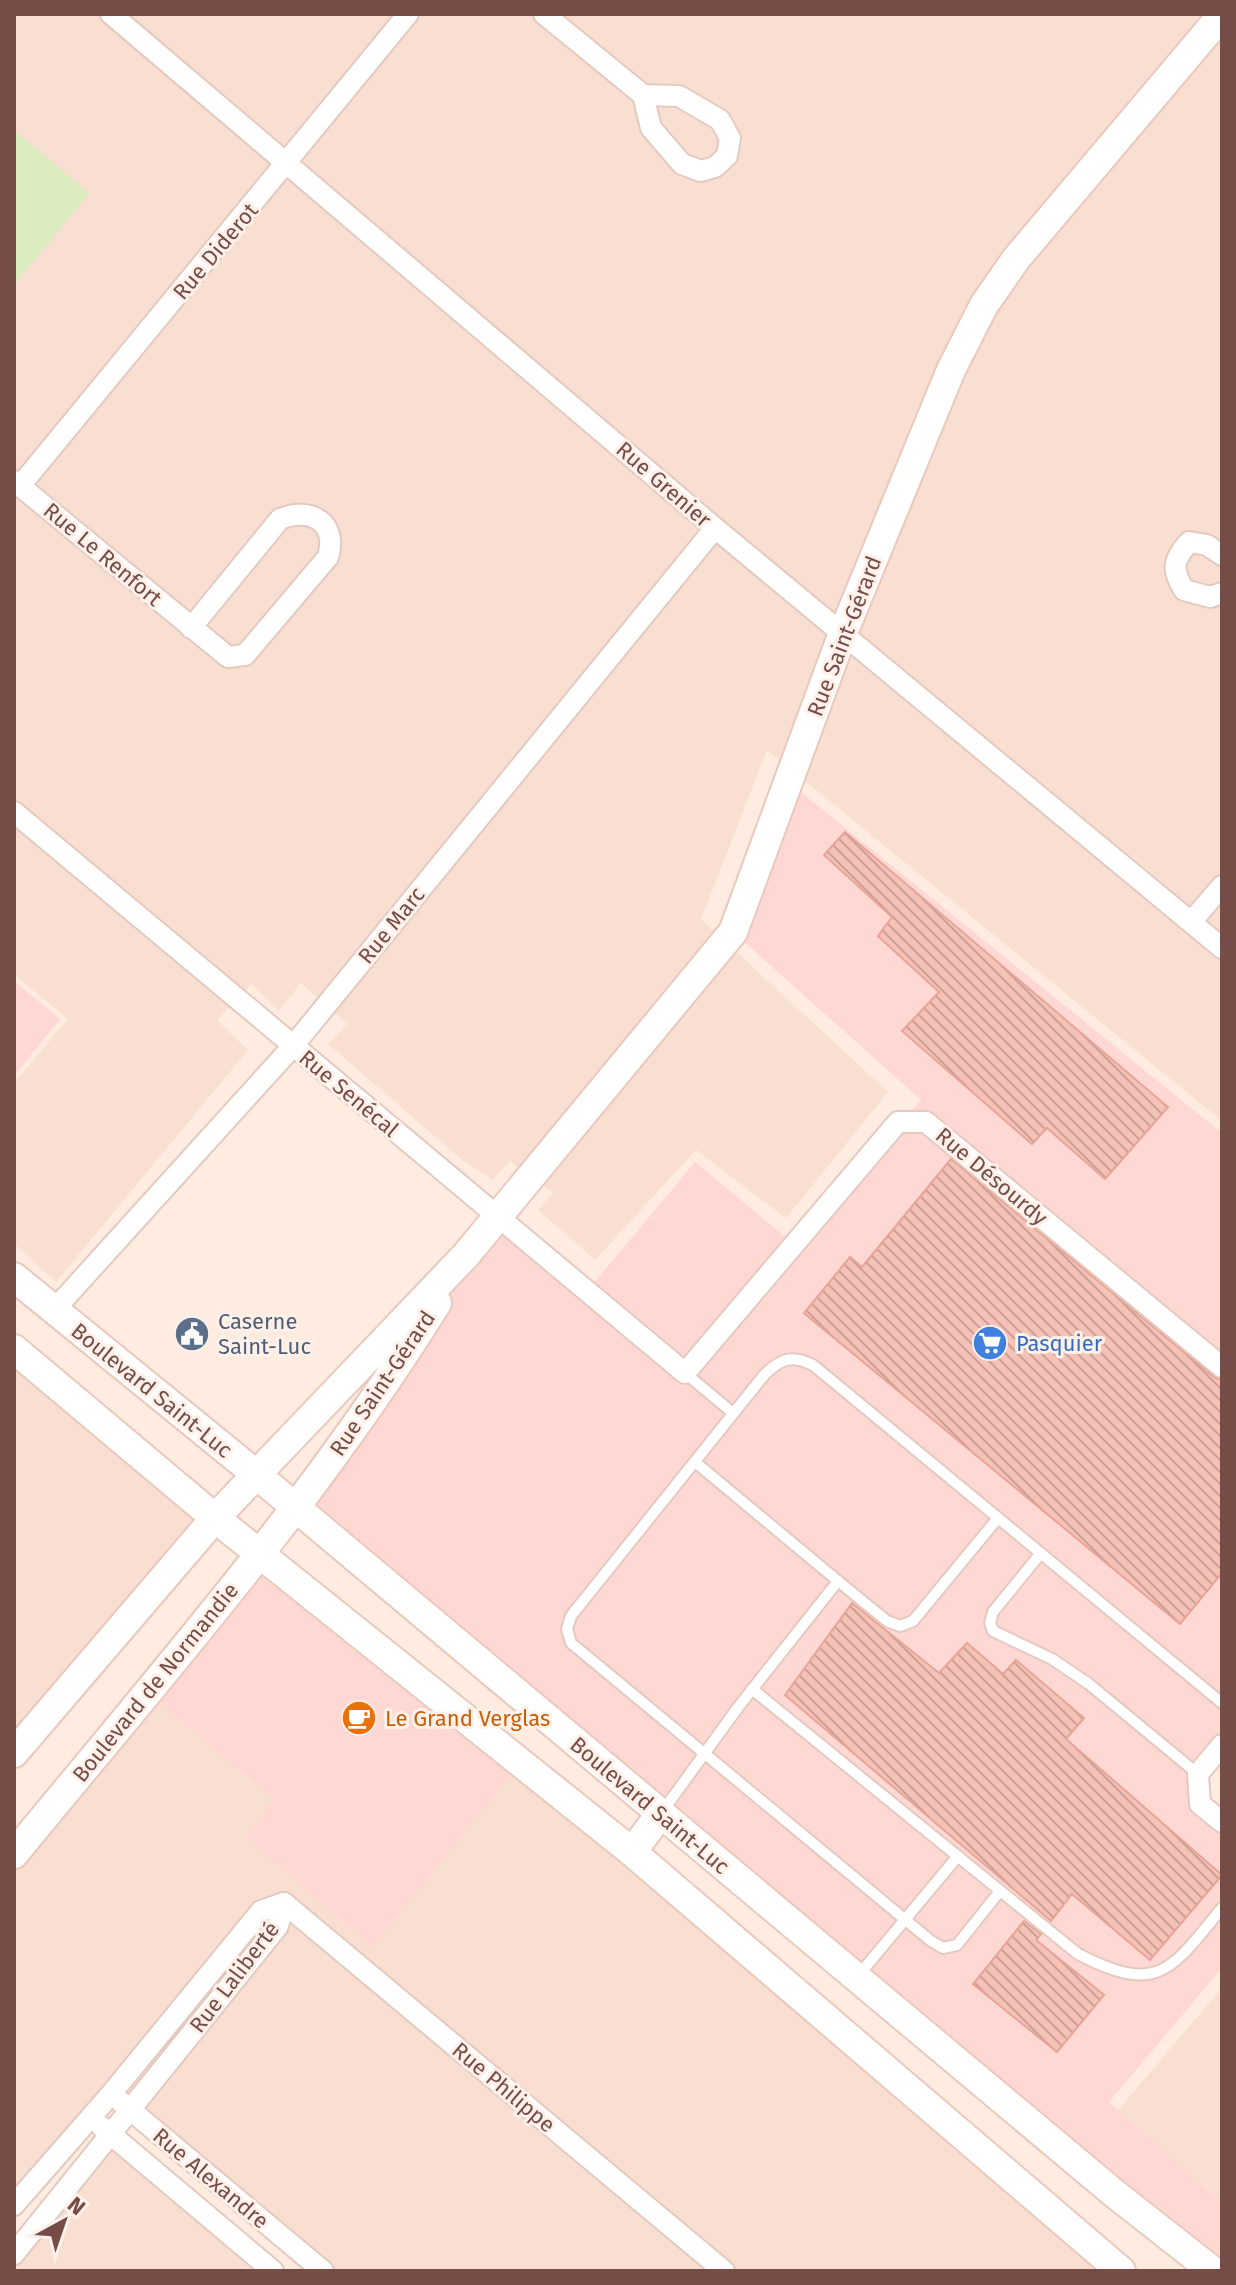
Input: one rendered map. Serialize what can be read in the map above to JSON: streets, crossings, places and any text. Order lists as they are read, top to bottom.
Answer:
{
  "streets": {
    "street": [
      "Rue Diderot",
      "Rue Grenier",
      "Rue Le Renfort",
      "Rue Saint-Gérard",
      "Rue Marc",
      "Rue Senécal",
      "Rue Désourdy",
      "Boulevard Saint-Luc",
      "Boulevard de Normandie",
      "Rue Laliberté",
      "Rue Philippe",
      "Rue Alexandre"
    ]
  },
  "crossings": [
    ["Rue Diderot", "Rue Grenier"],
    ["Rue Diderot", "Rue Le Renfort"],
    ["Rue Grenier", "Rue Saint-Gérard"],
    ["Rue Grenier", "Rue Marc"],
    ["Rue Saint-Gérard", "Rue Senécal"],
    ["Rue Saint-Gérard", "Boulevard Saint-Luc"],
    ["Rue Saint-Gérard", "Boulevard de Normandie"],
    ["Rue Marc", "Rue Senécal"],
    ["Rue Marc", "Boulevard Saint-Luc"],
    ["Rue Senécal", "Rue Désourdy"],
    ["Boulevard Saint-Luc", "Boulevard de Normandie"],
    ["Rue Laliberté", "Rue Philippe"],
    ["Rue Laliberté", "Rue Alexandre"]
  ],
  "places": {
    "public building": ["Caserne Saint-Luc"],
    "supermarket": ["Pasquier"],
    "cafe": ["Le Grand Verglas"]
  },
  "north": "top right"
}
